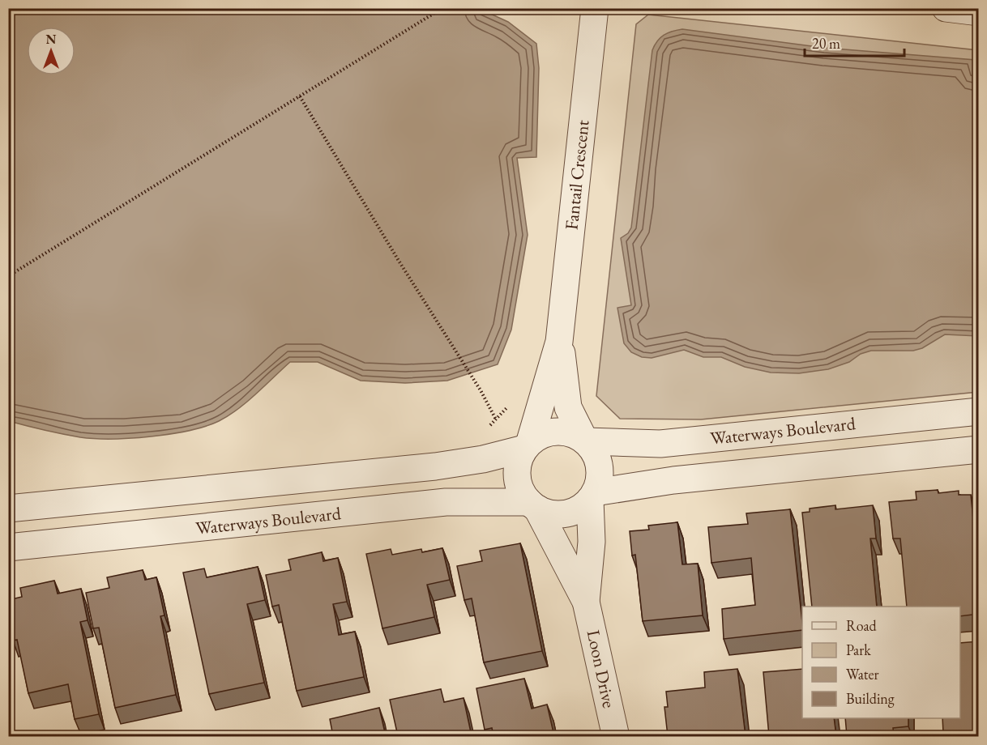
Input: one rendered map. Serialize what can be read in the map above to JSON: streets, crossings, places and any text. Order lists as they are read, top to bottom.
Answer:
{
  "streets": {
    "street": ["Fantail Crescent", "Waterways Boulevard", "Loon Drive"]
  },
  "crossings": [
    ["Fantail Crescent", "Waterways Boulevard"],
    ["Fantail Crescent", "Loon Drive"],
    ["Waterways Boulevard", "Loon Drive"]
  ],
  "legend": [
    "Road",
    "Park",
    "Water",
    "Building"
  ],
  "scale_bar": "20 m",
  "north": "top"
}
